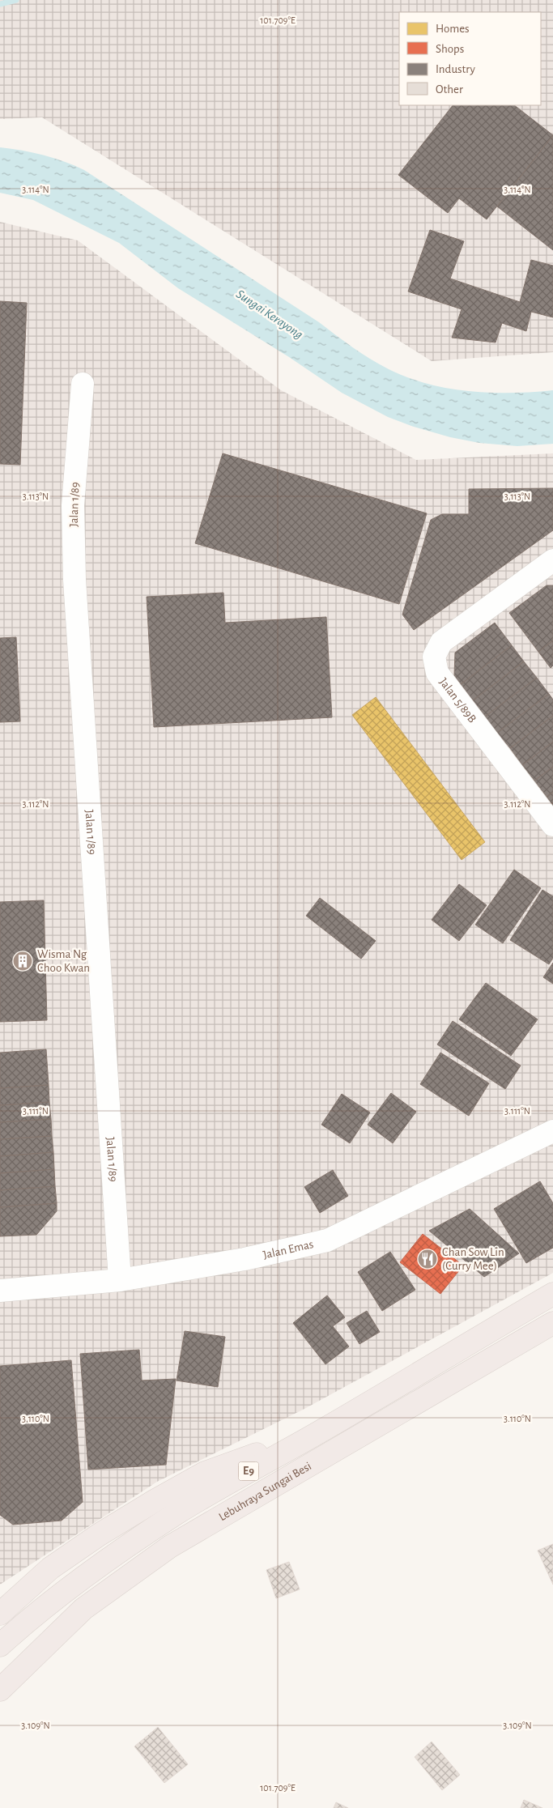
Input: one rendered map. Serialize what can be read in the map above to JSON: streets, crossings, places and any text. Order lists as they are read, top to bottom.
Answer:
{
  "streets": {
    "highway": ["E9", "Lebuhraya Sungai Besi"],
    "street": ["Jalan 1/89", "Jalan 5/89B", "Jalan Emas"]
  },
  "crossings": [
    ["Jalan 1/89", "Jalan Emas"]
  ],
  "water": ["Sungai Kerayong"],
  "places": {
    "building": ["Wisma Ng Choo Kwan"],
    "restaurant": ["Chan Sow Lin (Curry Mee)"]
  },
  "legend": [
    "Homes",
    "Shops",
    "Industry",
    "Other"
  ],
  "coordinates": [
    "101.709°E",
    "3.114°N",
    "3.113°N",
    "3.112°N",
    "3.111°N",
    "3.110°N",
    "3.109°N"
  ]
}
